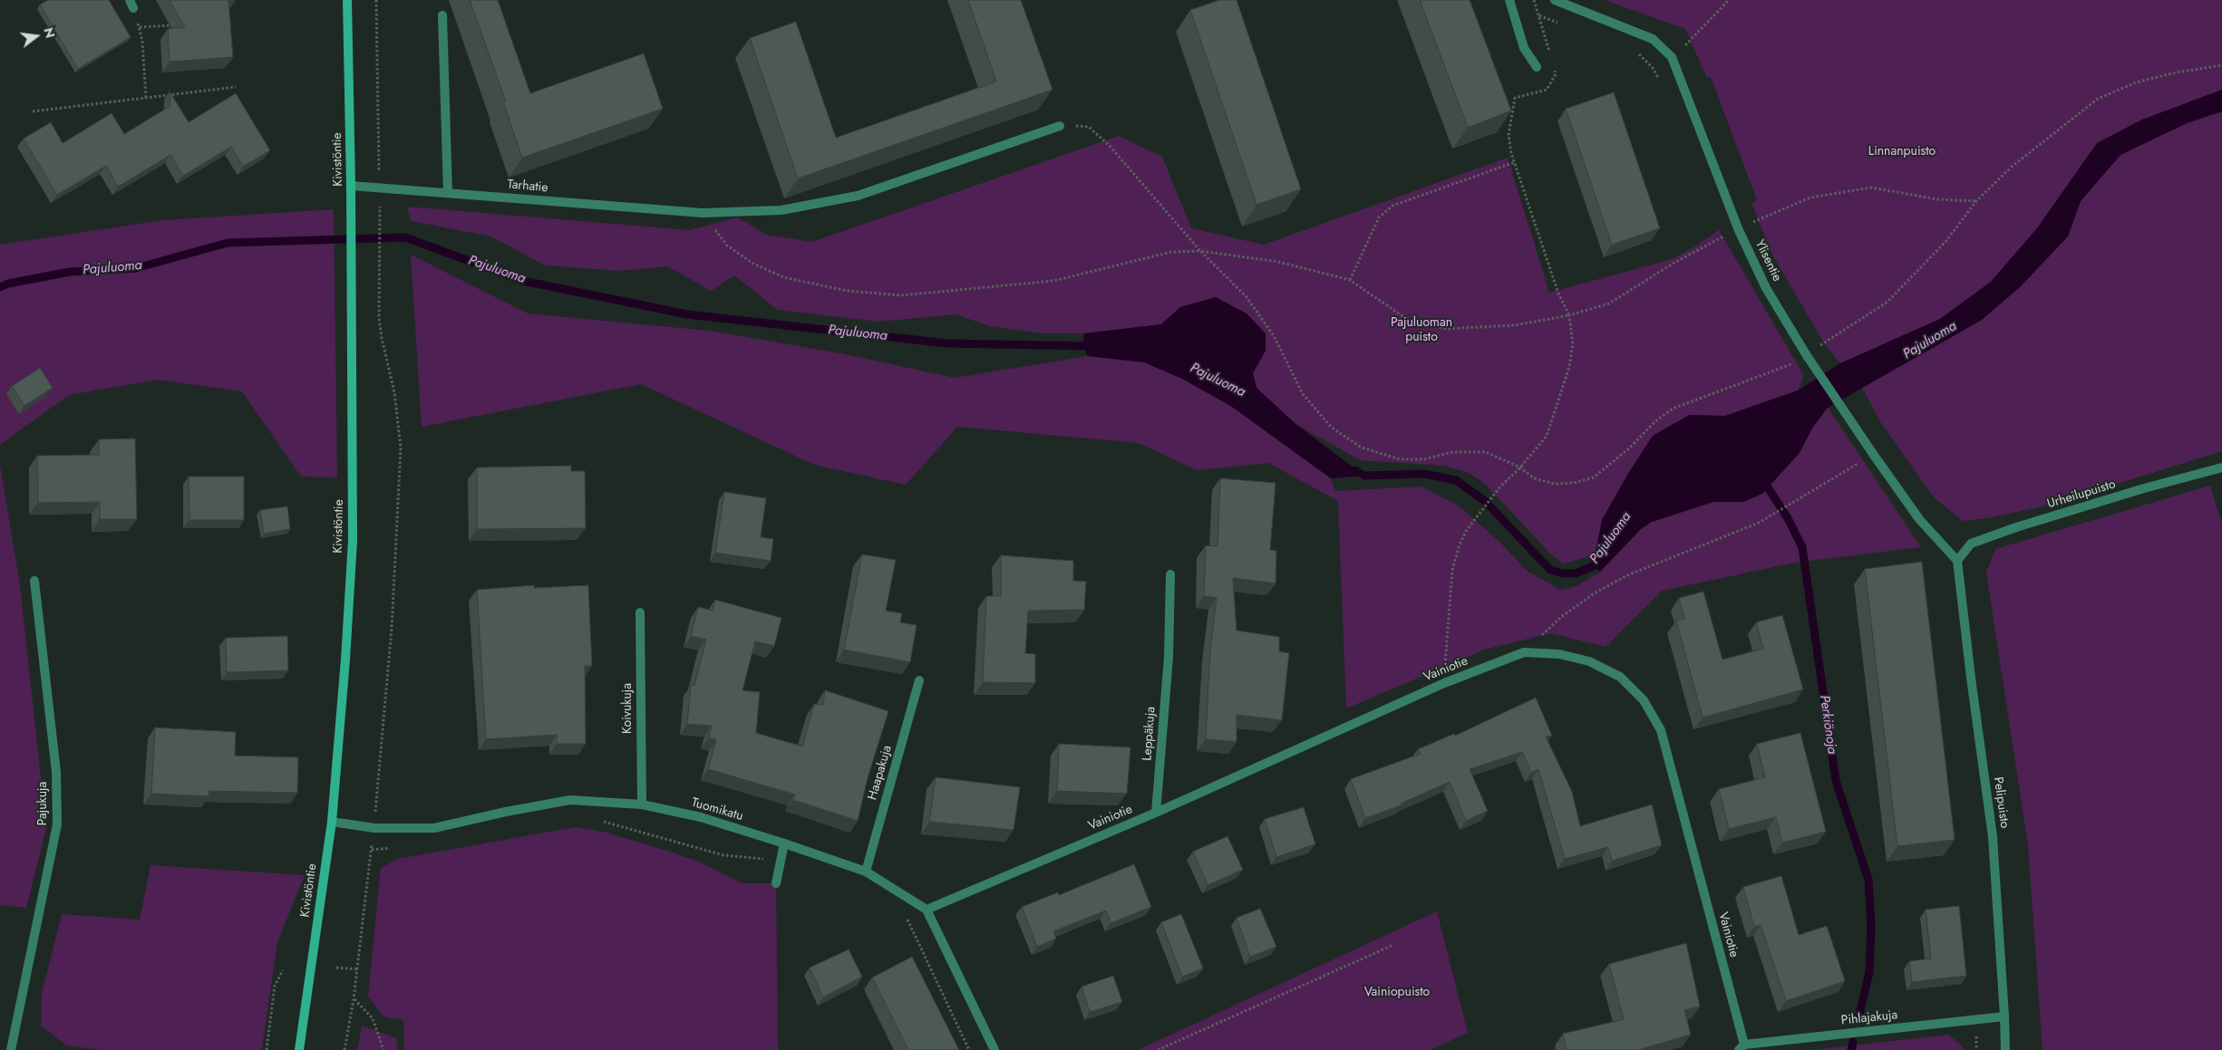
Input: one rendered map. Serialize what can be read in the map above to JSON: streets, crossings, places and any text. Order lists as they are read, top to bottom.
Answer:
{
  "streets": {
    "main road": ["Kivistöntie"],
    "street": [
      "Tarhatie",
      "Ylisentie",
      "Urheilupuisto",
      "Vainiotie",
      "Koivukuja",
      "Leppäkuja",
      "Haapakuja",
      "Pelipuisto",
      "Pajukuja",
      "Tuomikatu",
      "Pihlajakuja"
    ]
  },
  "crossings": [
    ["Kivistöntie", "Tarhatie"],
    ["Kivistöntie", "Tuomikatu"],
    ["Ylisentie", "Urheilupuisto"],
    ["Ylisentie", "Pelipuisto"],
    ["Urheilupuisto", "Pelipuisto"],
    ["Vainiotie", "Leppäkuja"],
    ["Vainiotie", "Tuomikatu"],
    ["Vainiotie", "Pihlajakuja"],
    ["Koivukuja", "Tuomikatu"],
    ["Haapakuja", "Tuomikatu"],
    ["Pelipuisto", "Pihlajakuja"]
  ],
  "water": ["Pajuluoma", "Perkiönoja"],
  "parks": ["Linnanpuisto", "Pajuluoman puisto", "Vainiopuisto"],
  "north": "right"
}
